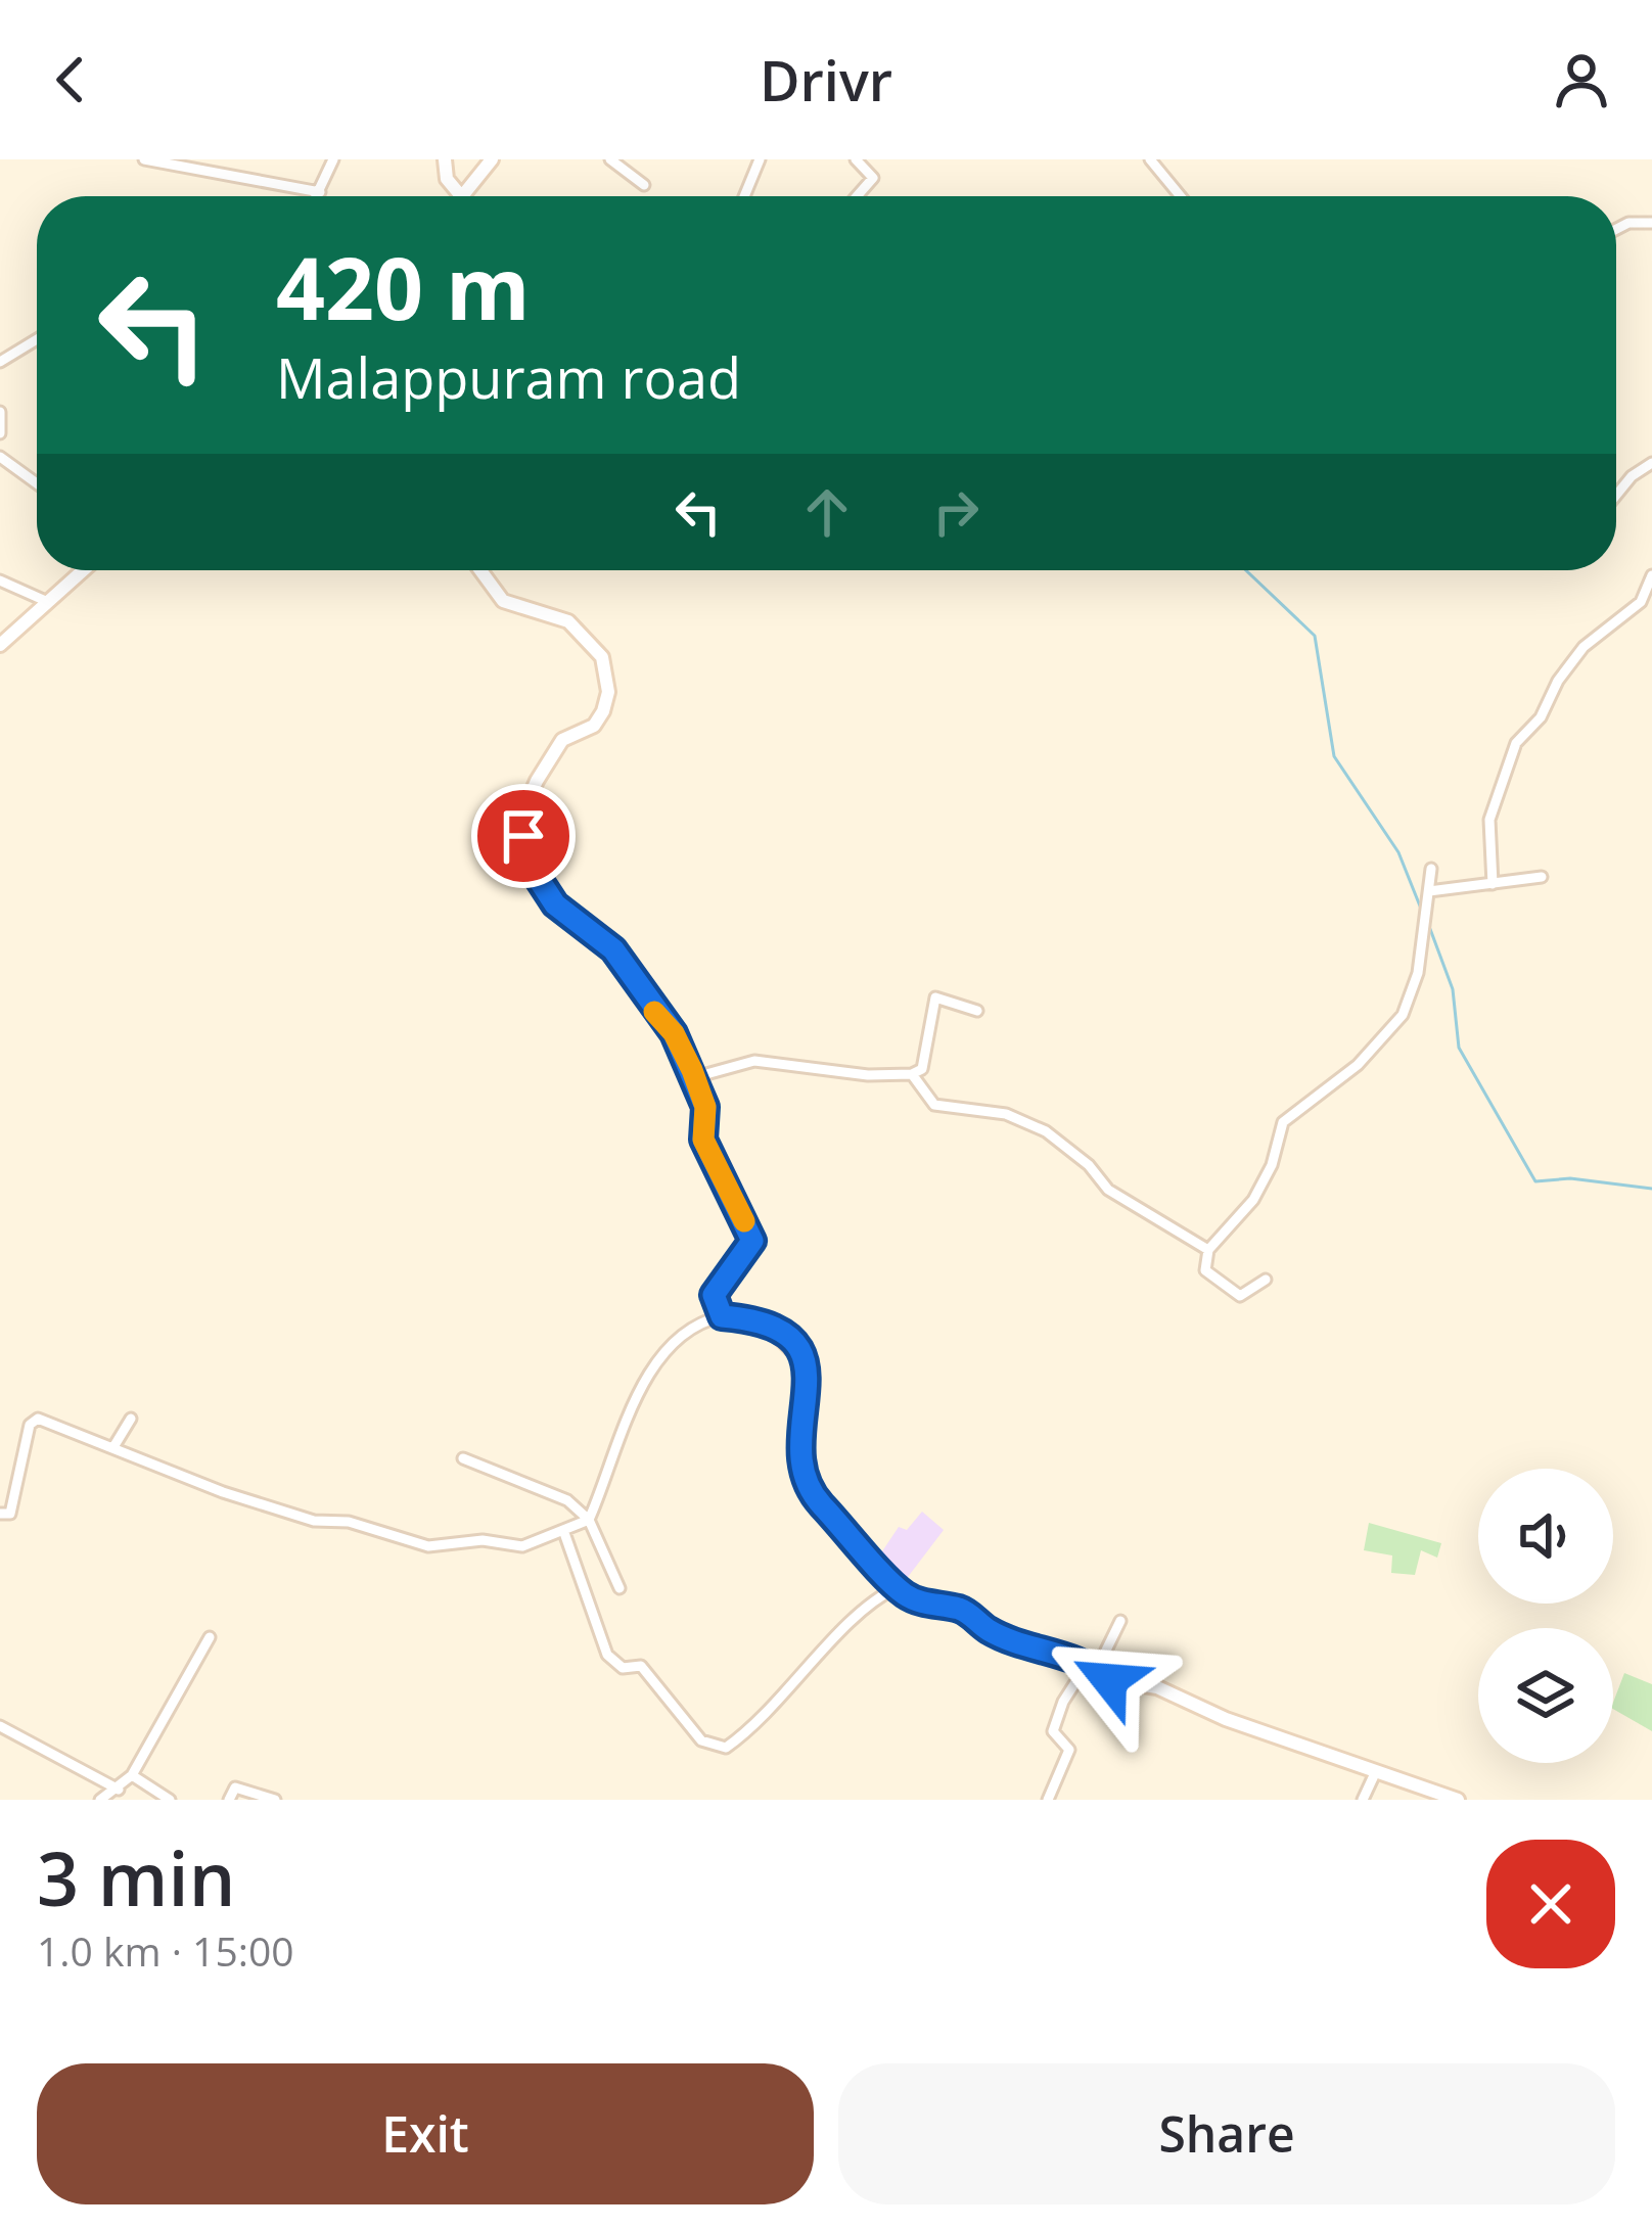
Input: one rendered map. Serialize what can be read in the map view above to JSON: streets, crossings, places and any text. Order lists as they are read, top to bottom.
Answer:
{
  "page": {
    "header": "Drivr",
    "turn": ["420 m", "Malappuram road"],
    "heading": ["3 min", "1.0 km · 15:00"],
    "buttons": ["Exit", "Share"]
  }
}
